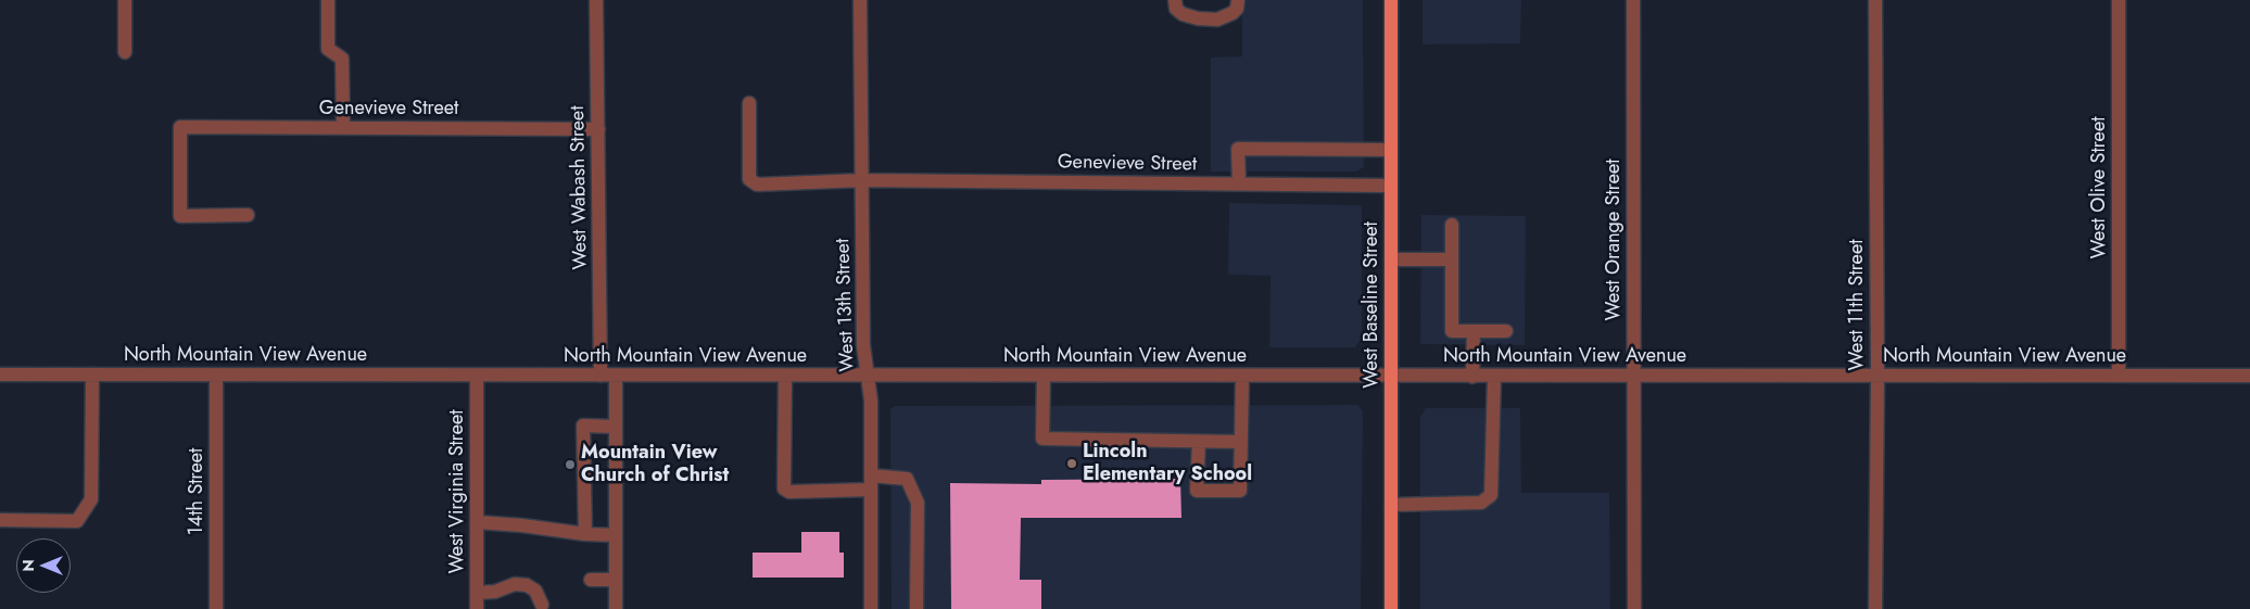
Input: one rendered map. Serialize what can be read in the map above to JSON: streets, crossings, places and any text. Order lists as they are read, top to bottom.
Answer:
{
  "streets": {
    "main road": ["West Baseline Street"],
    "street": [
      "Genevieve Street",
      "West Wabash Street",
      "West Olive Street",
      "West Orange Street",
      "West 13th Street",
      "West 11th Street",
      "North Mountain View Avenue",
      "14th Street",
      "West Virginia Street"
    ]
  },
  "crossings": [
    ["Genevieve Street", "West Wabash Street"],
    ["Genevieve Street", "West 13th Street"],
    ["Genevieve Street", "West Baseline Street"],
    ["West Wabash Street", "North Mountain View Avenue"],
    ["West Olive Street", "North Mountain View Avenue"],
    ["West Orange Street", "North Mountain View Avenue"],
    ["West 13th Street", "North Mountain View Avenue"],
    ["West Baseline Street", "North Mountain View Avenue"],
    ["West 11th Street", "North Mountain View Avenue"],
    ["North Mountain View Avenue", "14th Street"],
    ["North Mountain View Avenue", "West Virginia Street"]
  ],
  "places": ["Lincoln Elementary School", "Mountain View Church of Christ"],
  "north": "left"
}
